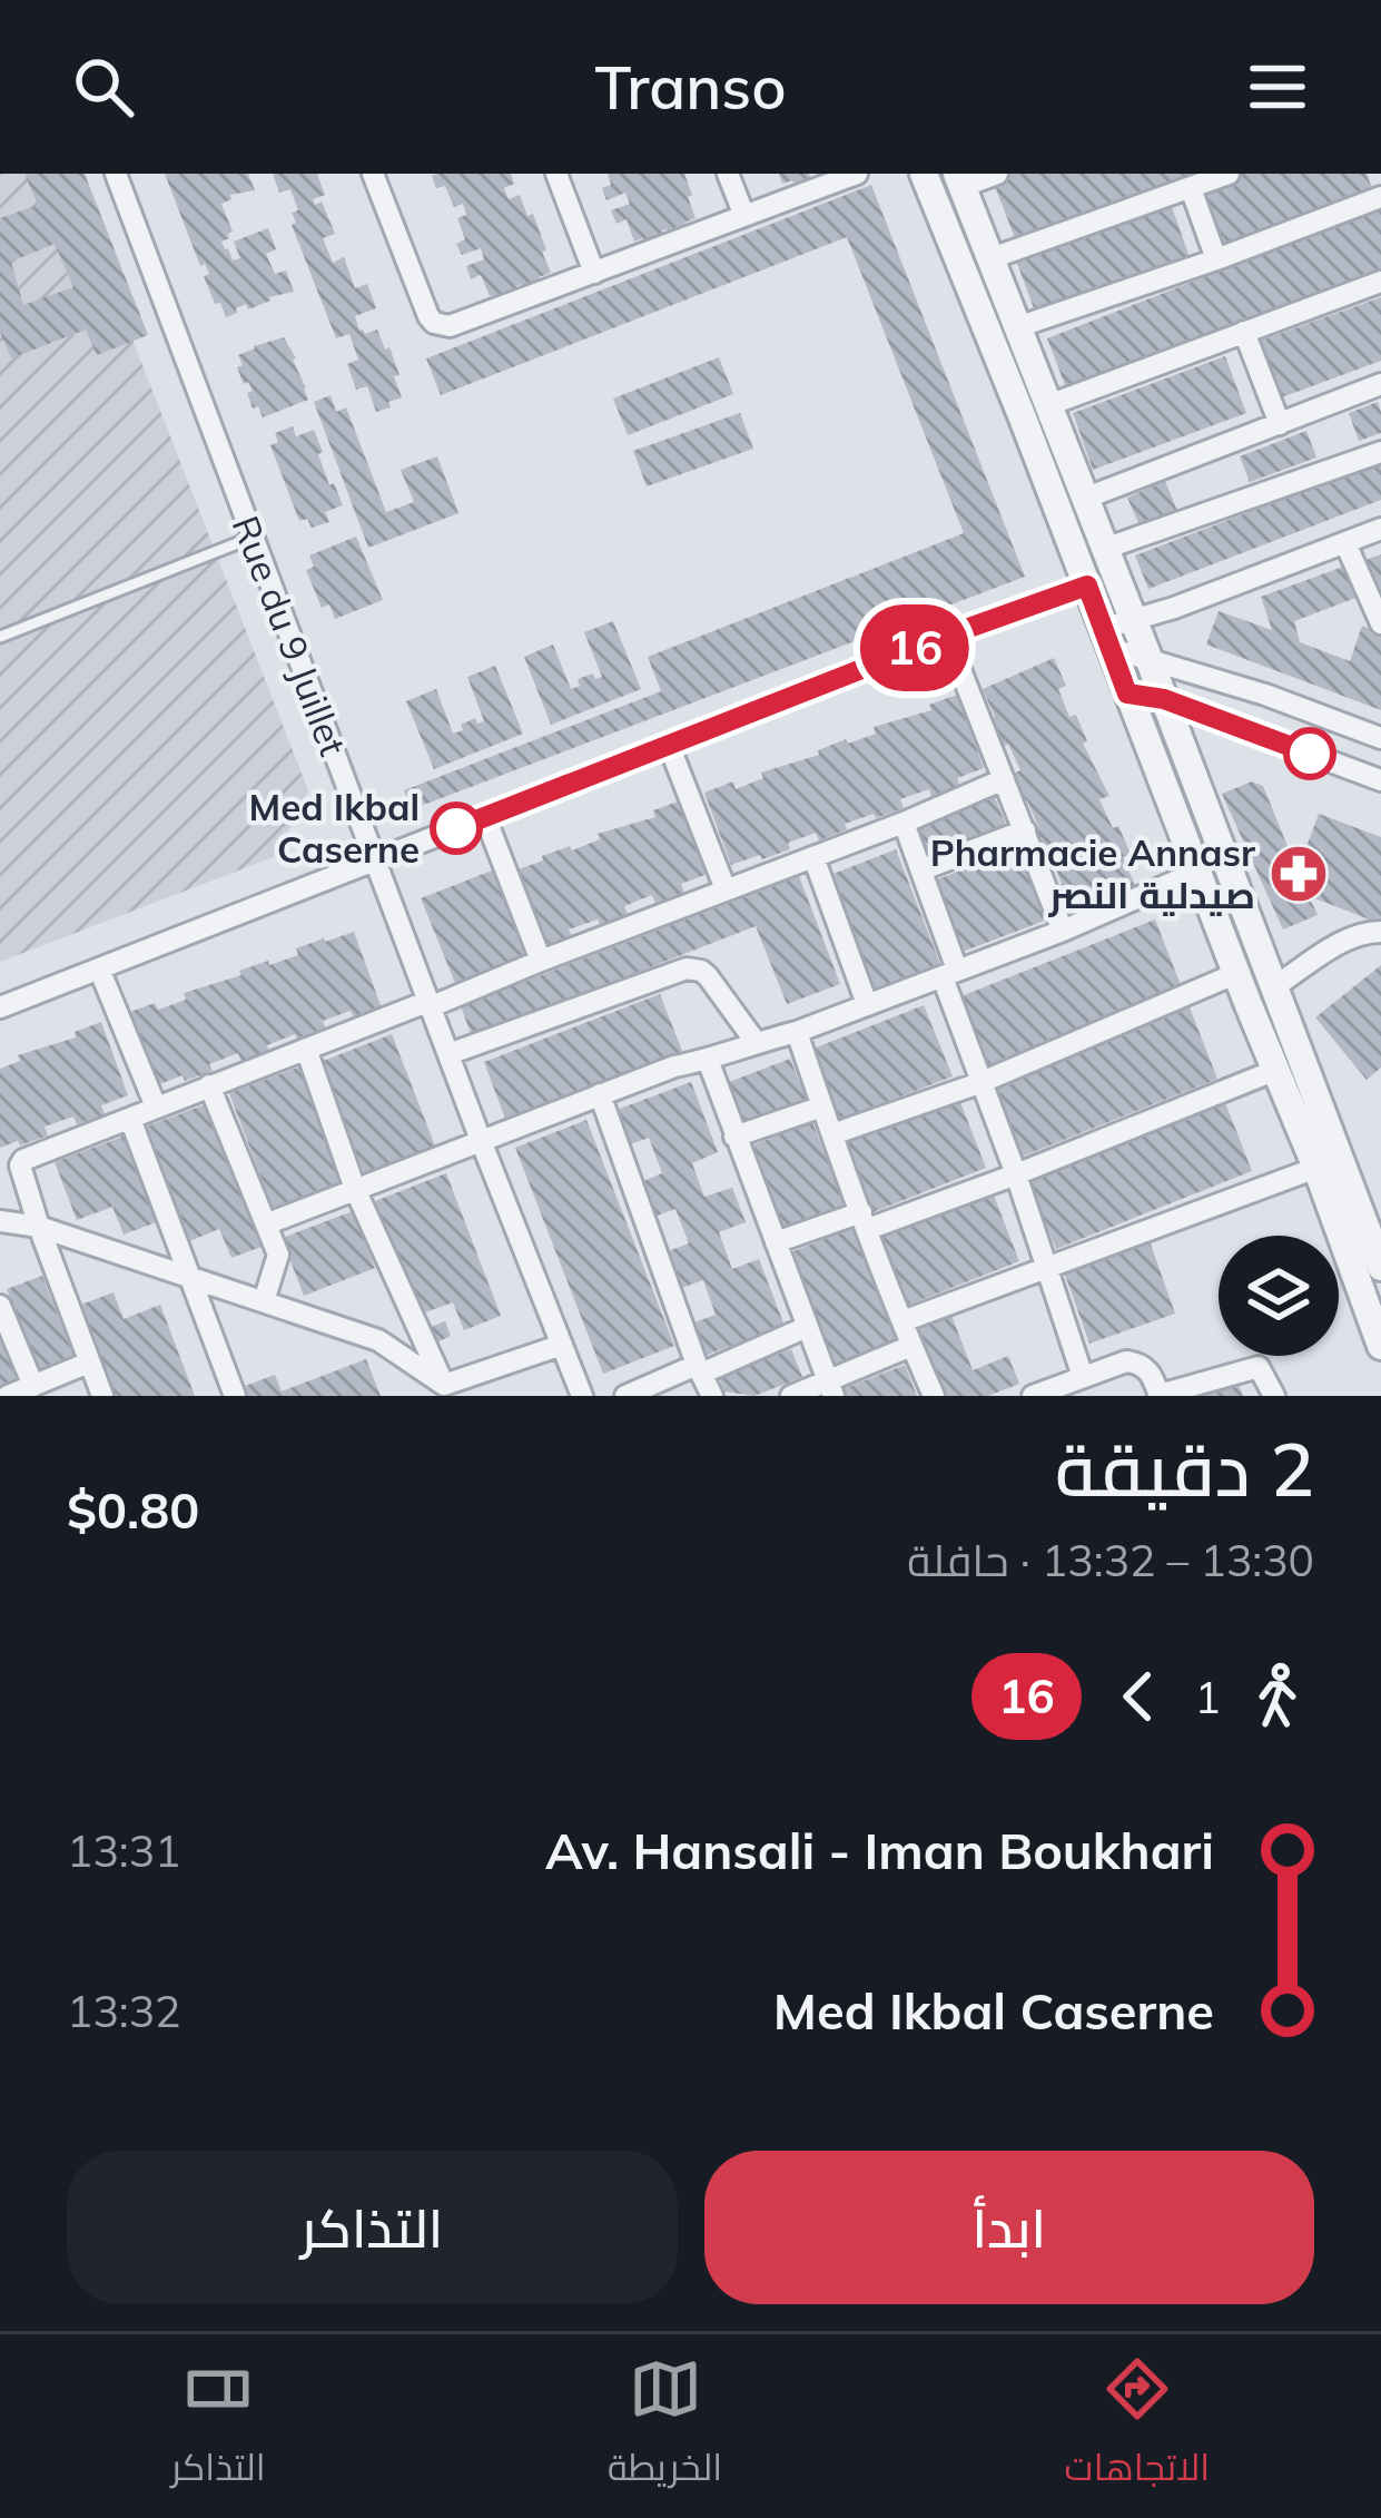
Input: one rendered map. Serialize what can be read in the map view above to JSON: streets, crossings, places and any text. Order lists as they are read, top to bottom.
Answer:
{
  "streets": {
    "street": ["Rue du 9 Juillet"]
  },
  "places": {
    "other": ["Med Ikbal Caserne"],
    "pharmacy": ["Pharmacie Annasr صيدلية النصر"]
  },
  "lines": ["bus line 16"],
  "page": {
    "header": "Transo",
    "on_map": "16",
    "heading": ["2 دقيقة", "13:30 – 13:32 · حافلة", "$0.80"],
    "legs": ["1", "16"],
    "list": [
      {
        "name": "Av. Hansali - Iman Boukhari",
        "value": "13:31"
      },
      {
        "name": "Med Ikbal Caserne",
        "value": "13:32"
      }
    ],
    "buttons": ["ابدأ", "التذاكر"],
    "tabs": ["الاتجاهات", "الخريطة", "التذاكر"]
  }
}
